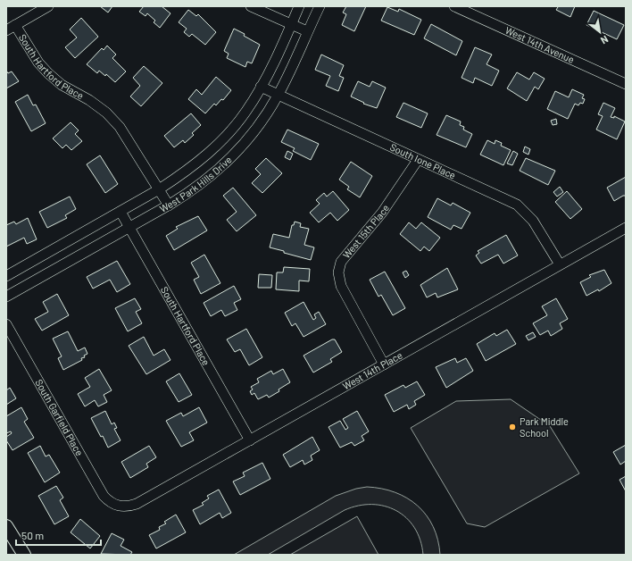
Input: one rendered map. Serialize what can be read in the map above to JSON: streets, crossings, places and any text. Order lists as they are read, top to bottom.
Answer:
{
  "streets": {
    "street": [
      "West 14th Avenue",
      "South Hartford Place",
      "South Ione Place",
      "West Park Hills Drive",
      "West 15th Place",
      "West 14th Place",
      "South Garfield Place"
    ]
  },
  "crossings": [
    ["South Hartford Place", "West Park Hills Drive"],
    ["South Hartford Place", "West 14th Place"],
    ["South Ione Place", "West Park Hills Drive"],
    ["South Ione Place", "West 15th Place"],
    ["South Ione Place", "West 14th Place"],
    ["West 15th Place", "West 14th Place"],
    ["West 14th Place", "South Garfield Place"]
  ],
  "places": ["Park Middle School"],
  "scale_bar": "50 m",
  "north": "bottom right"
}
